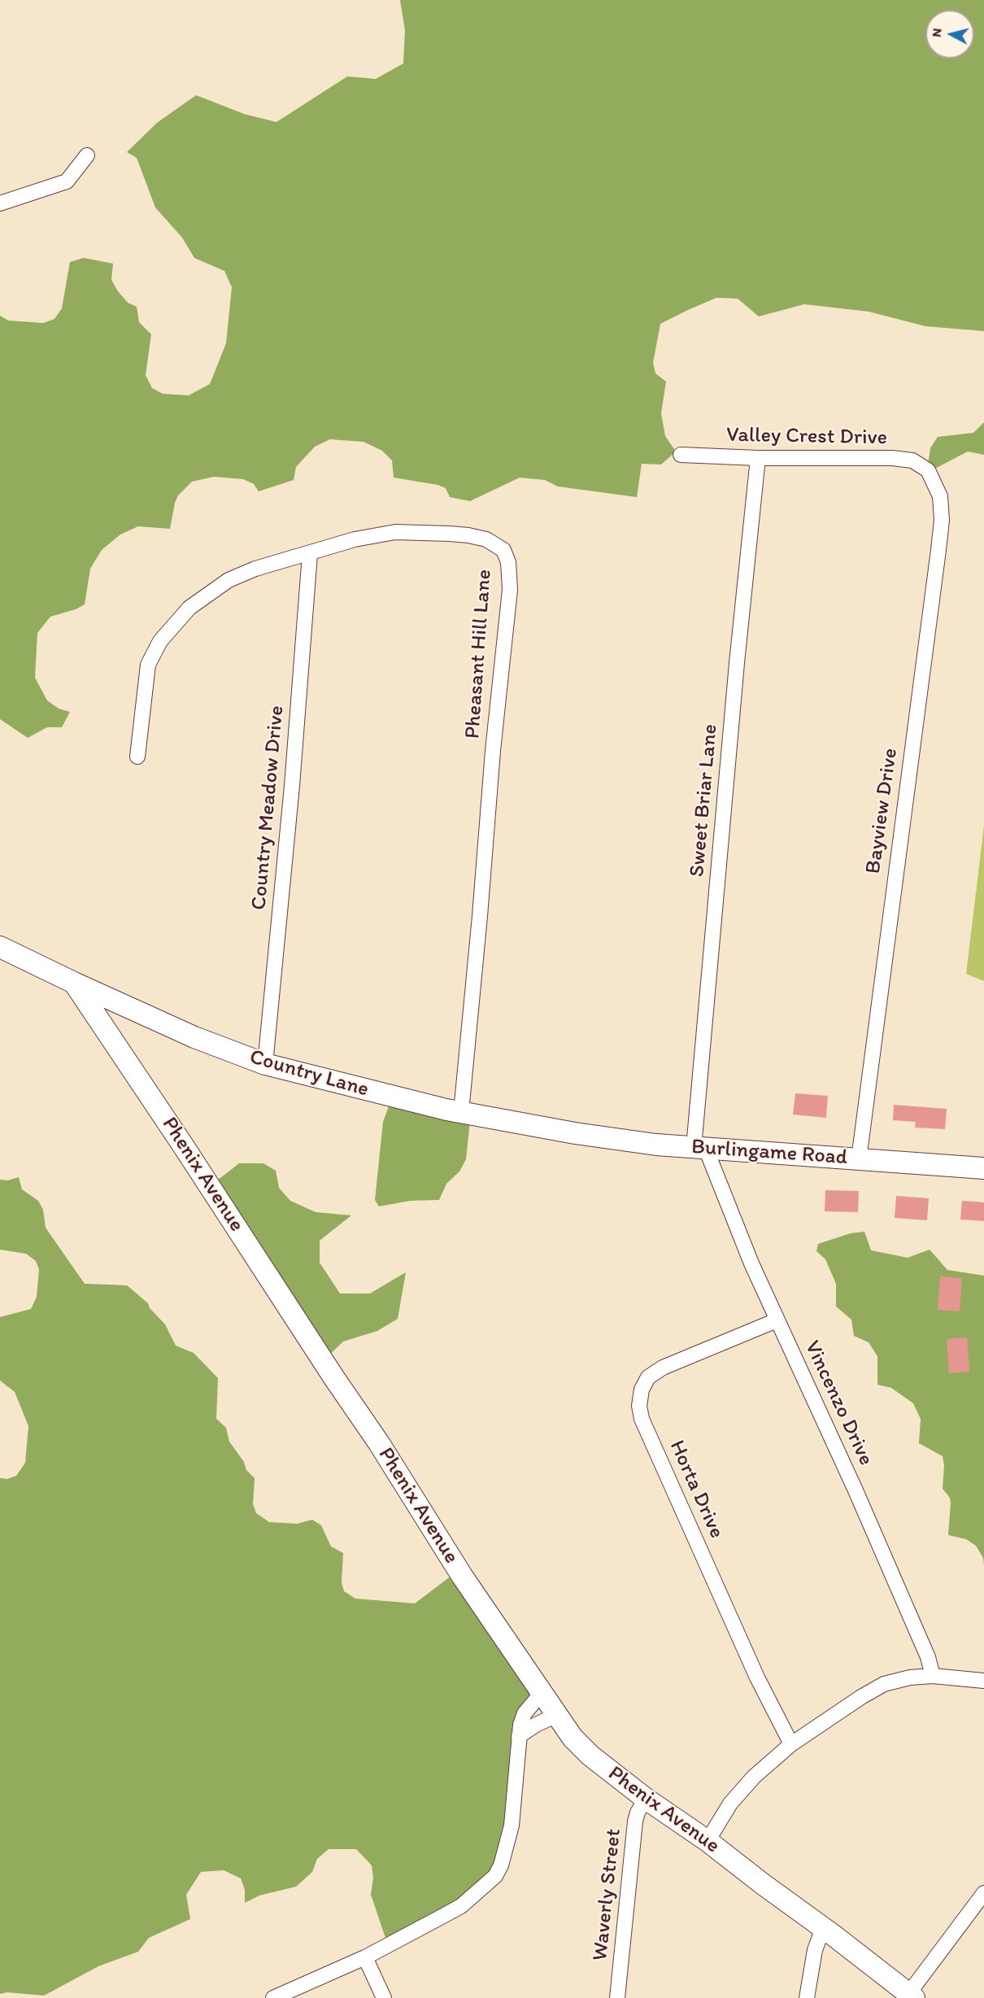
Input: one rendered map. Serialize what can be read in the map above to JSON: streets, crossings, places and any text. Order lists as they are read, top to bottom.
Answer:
{
  "streets": {
    "main road": ["Country Lane", "Burlingame Road", "Phenix Avenue"],
    "street": [
      "Valley Crest Drive",
      "Pheasant Hill Lane",
      "Sweet Briar Lane",
      "Country Meadow Drive",
      "Bayview Drive",
      "Vincenzo Drive",
      "Horta Drive",
      "Waverly Street"
    ]
  },
  "crossings": [
    ["Valley Crest Drive", "Sweet Briar Lane"],
    ["Valley Crest Drive", "Bayview Drive"],
    ["Pheasant Hill Lane", "Country Meadow Drive"],
    ["Pheasant Hill Lane", "Country Lane"],
    ["Sweet Briar Lane", "Burlingame Road"],
    ["Sweet Briar Lane", "Vincenzo Drive"],
    ["Country Meadow Drive", "Country Lane"],
    ["Bayview Drive", "Burlingame Road"],
    ["Country Lane", "Burlingame Road"],
    ["Country Lane", "Phenix Avenue"],
    ["Burlingame Road", "Vincenzo Drive"],
    ["Phenix Avenue", "Waverly Street"],
    ["Vincenzo Drive", "Horta Drive"]
  ],
  "north": "left"
}
